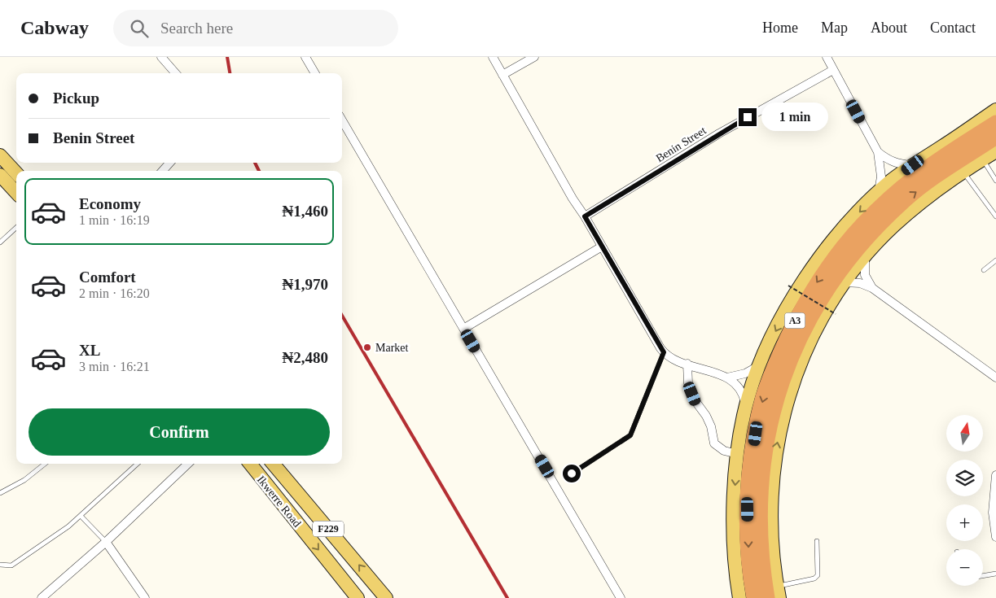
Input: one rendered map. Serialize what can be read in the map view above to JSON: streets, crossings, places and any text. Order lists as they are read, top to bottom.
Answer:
{
  "streets": {
    "highway": ["A3"],
    "main road": ["Ikwerre Road", "F229"],
    "street": ["Benin Street"]
  },
  "places": ["Market"],
  "north": "top",
  "page": {
    "header": "Cabway",
    "search": "Search here",
    "nav": [
      "Home",
      "Map",
      "About",
      "Contact"
    ],
    "banner": ["Pickup", "Benin Street"],
    "bubble": "1 min",
    "list": [
      {
        "name": "Economy",
        "note": "1 min · 16:19",
        "value": "₦1,460"
      },
      {
        "name": "Comfort",
        "note": "2 min · 16:20",
        "value": "₦1,970"
      },
      {
        "name": "XL",
        "note": "3 min · 16:21",
        "value": "₦2,480"
      }
    ],
    "buttons": "Confirm",
    "map_buttons": ["+", "−"]
  }
}
